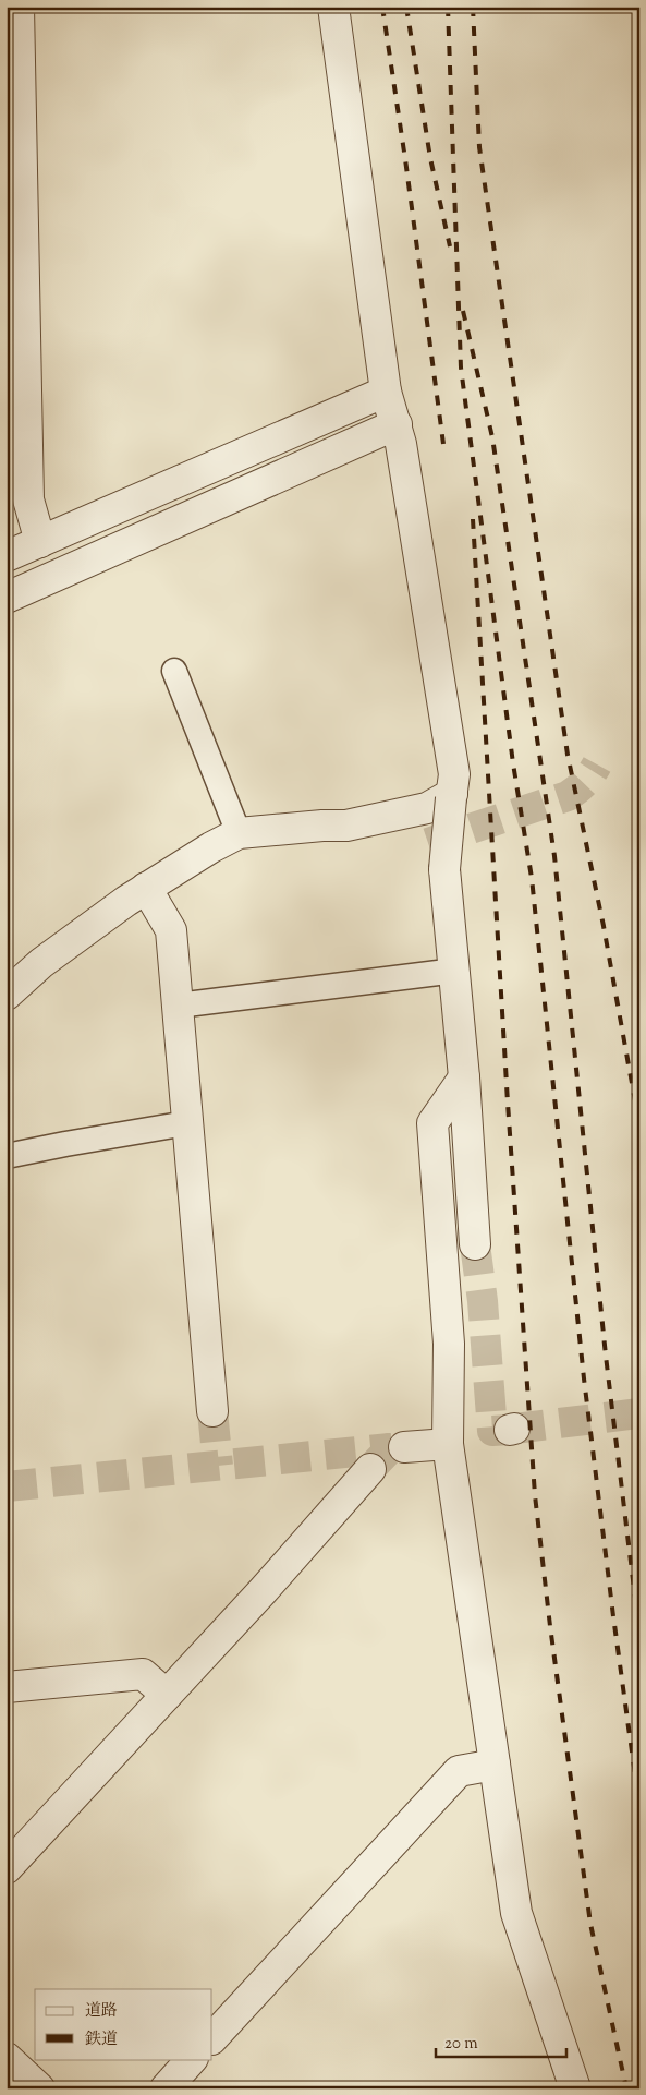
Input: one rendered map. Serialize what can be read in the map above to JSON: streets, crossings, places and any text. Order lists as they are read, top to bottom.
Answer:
{
  "legend": ["道路", "鉄道"],
  "scale_bar": "20 m"
}
